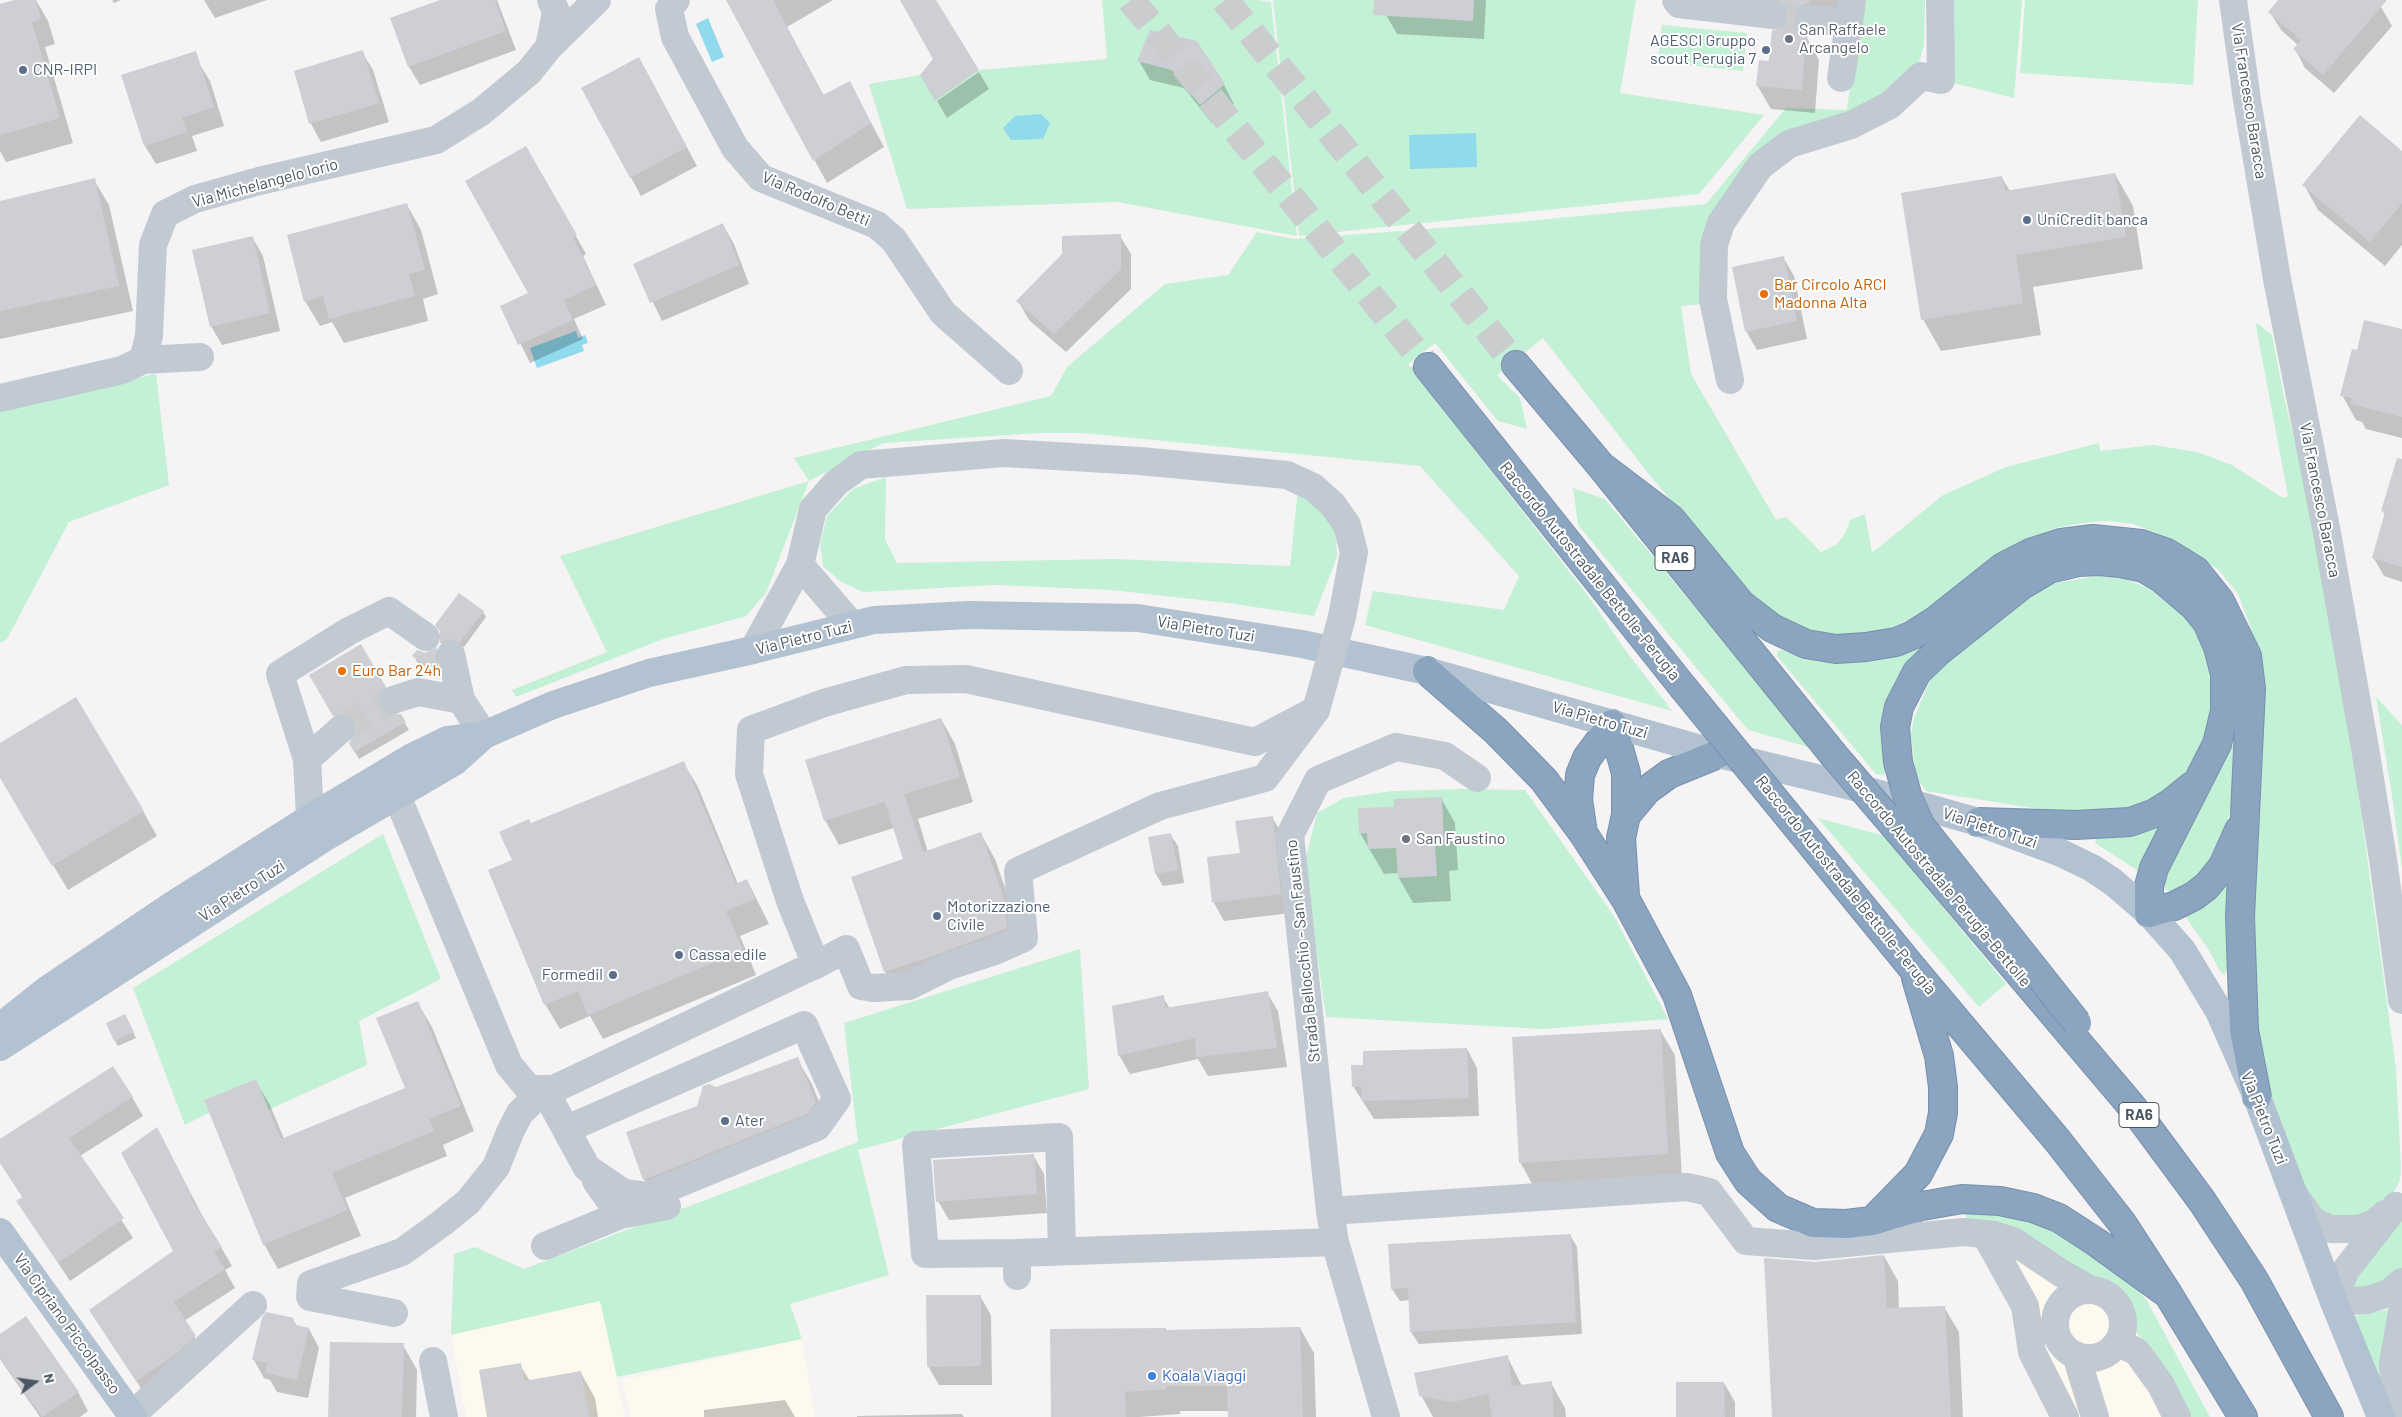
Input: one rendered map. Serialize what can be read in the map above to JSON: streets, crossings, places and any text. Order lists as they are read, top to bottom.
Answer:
{
  "streets": {
    "highway": ["RA6", "Raccordo Autostradale Bettolle-Perugia", "Raccordo Autostradale Perugia-Bettolle"],
    "main road": ["Via Pietro Tuzi", "Via Cipriano Piccolpasso"],
    "street": [
      "Via Francesco Baracca",
      "Via Michelangelo Iorio",
      "Via Rodolfo Betti",
      "Strada Bellocchio - San Faustino"
    ]
  },
  "places": [
    "San Raffaele Arcangelo",
    "AGESCI Gruppo scout Perugia 7",
    "CNR-IRPI",
    "UniCredit banca",
    "Bar Circolo ARCI Madonna Alta",
    "Euro Bar 24h",
    "San Faustino",
    "Motorizzazione Civile",
    "Cassa edile",
    "Formedil",
    "Ater",
    "Koala Viaggi"
  ],
  "north": "right"
}
